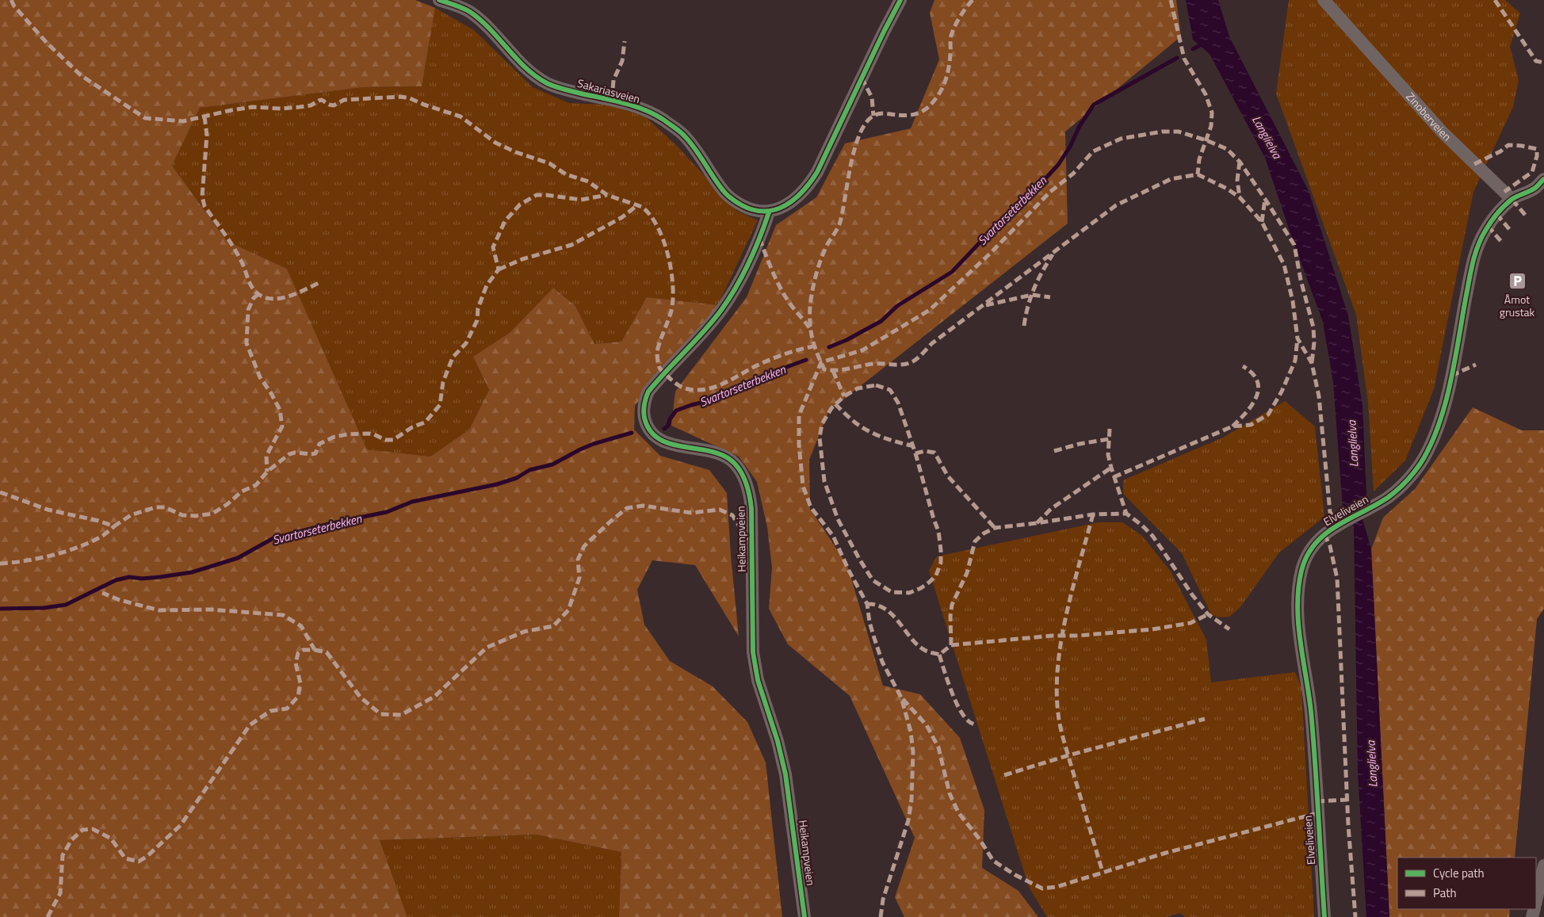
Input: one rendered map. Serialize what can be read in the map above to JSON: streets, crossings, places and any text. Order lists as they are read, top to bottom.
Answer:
{
  "streets": {
    "street": [
      "Sakariasveien",
      "Zinoberveien",
      "Elveliveien",
      "Heikampveien"
    ]
  },
  "crossings": [
    ["Sakariasveien", "Heikampveien"],
    ["Zinoberveien", "Elveliveien"]
  ],
  "water": ["Langlielva", "Svartorseterbekken"],
  "places": {
    "parking": ["Åmot grustak"]
  },
  "legend": ["Cycle path", "Path"]
}
